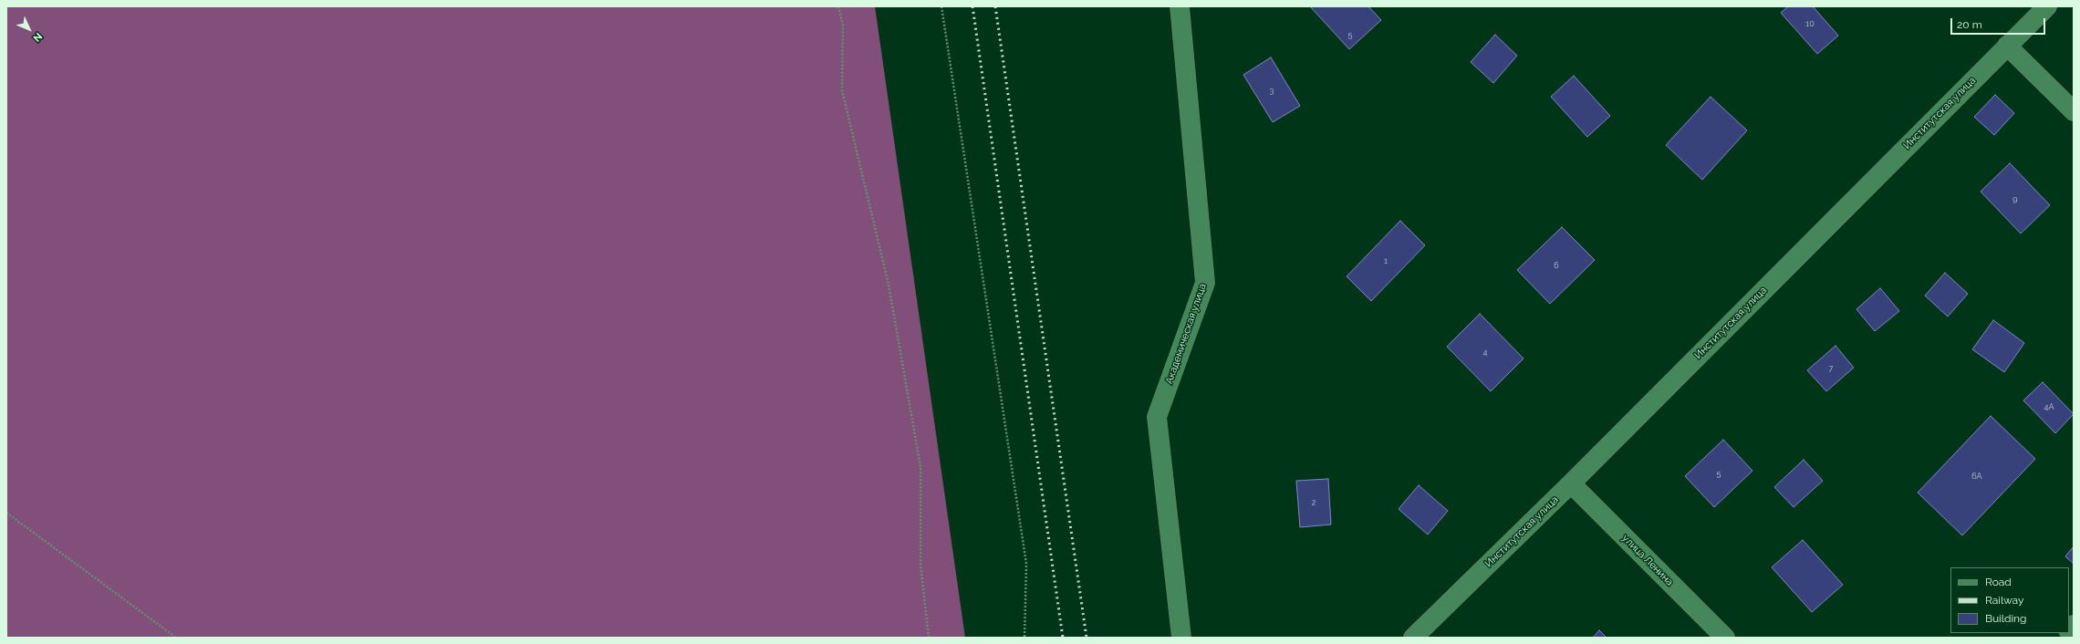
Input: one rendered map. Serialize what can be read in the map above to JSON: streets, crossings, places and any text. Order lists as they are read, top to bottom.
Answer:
{
  "streets": {
    "street": ["Институтская улица", "Академическая улица", "улица Ленина"]
  },
  "crossings": [
    ["Институтская улица", "улица Ленина"]
  ],
  "house_numbers": [
    "10",
    "5",
    "3",
    "9",
    "1",
    "6",
    "4",
    "7",
    "4А",
    "5",
    "6А",
    "2"
  ],
  "legend": ["Road", "Railway", "Building"],
  "scale_bar": "20 m",
  "north": "bottom right"
}
